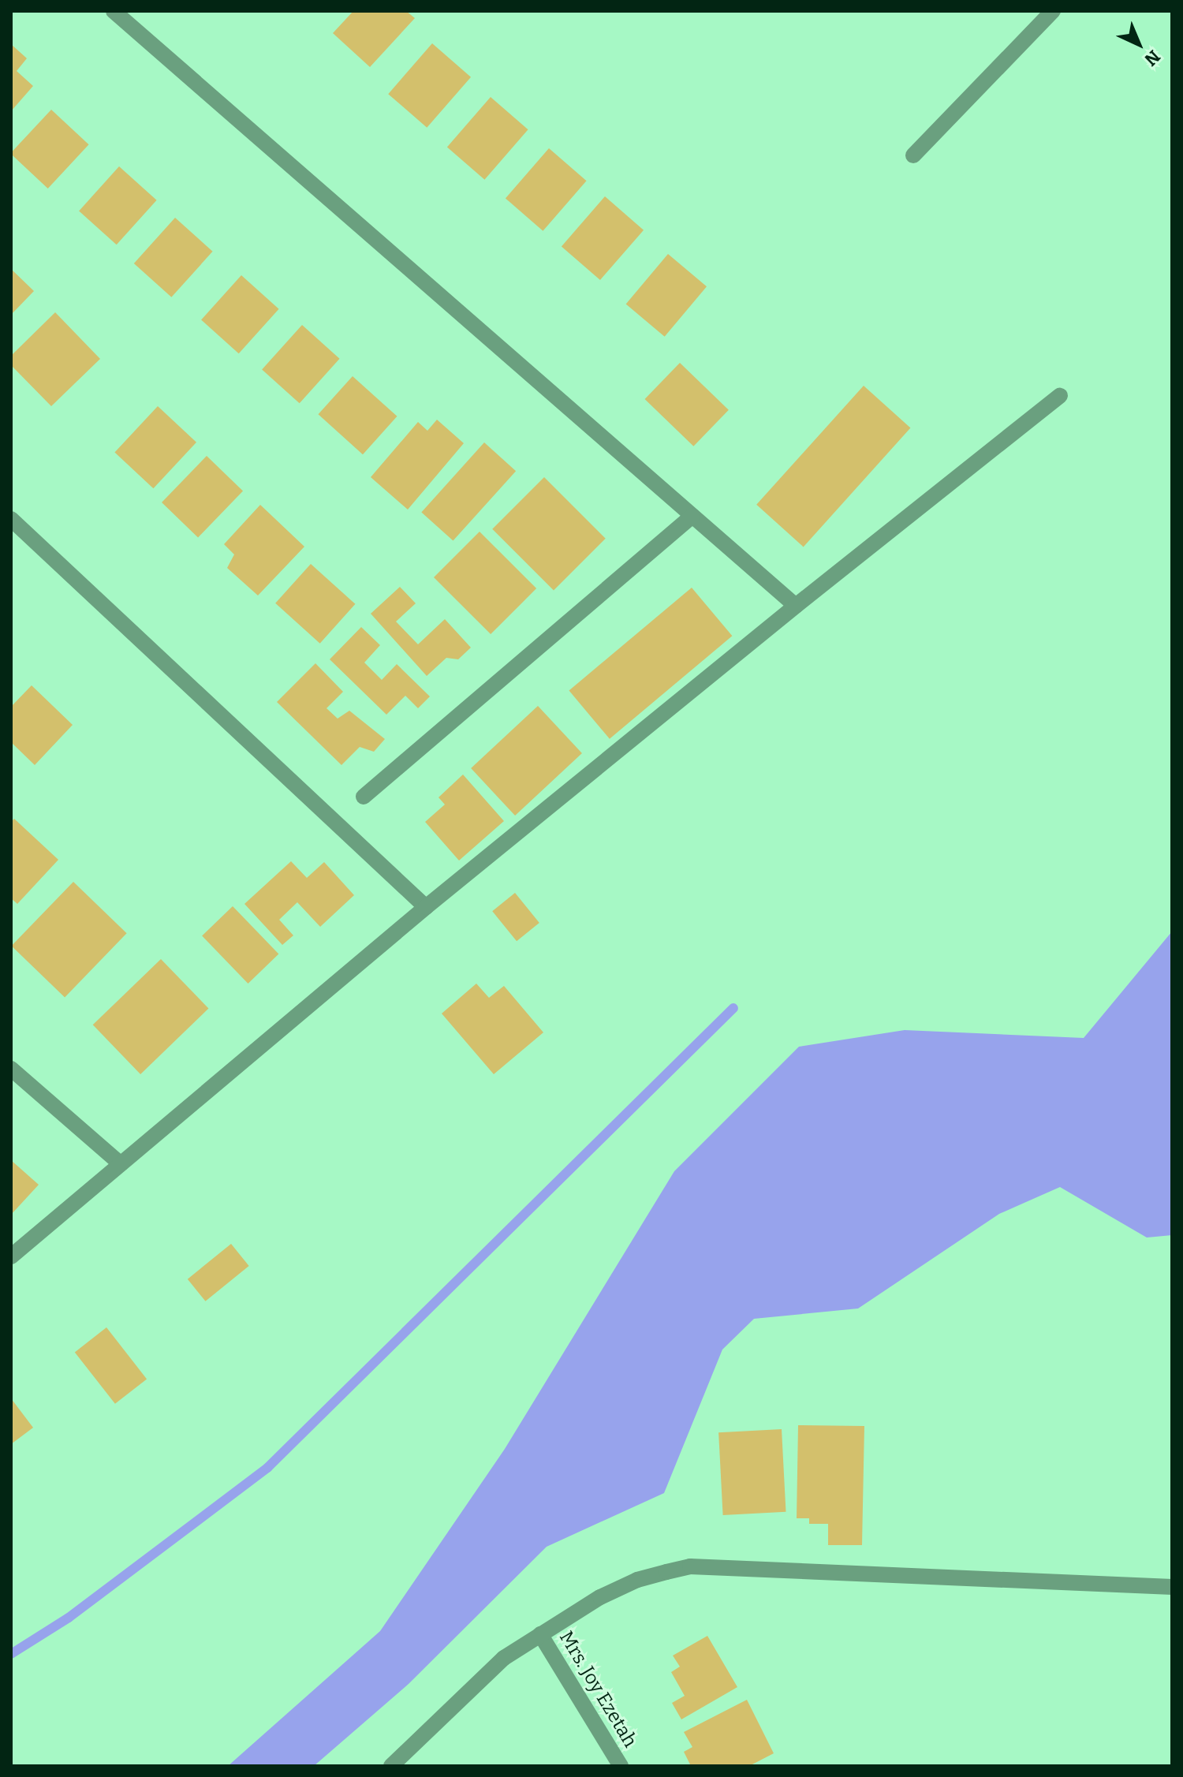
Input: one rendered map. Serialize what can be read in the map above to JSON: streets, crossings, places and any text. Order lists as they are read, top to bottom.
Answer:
{
  "streets": {
    "street": ["Mrs. Joy Ezetah"]
  },
  "north": "bottom right"
}
